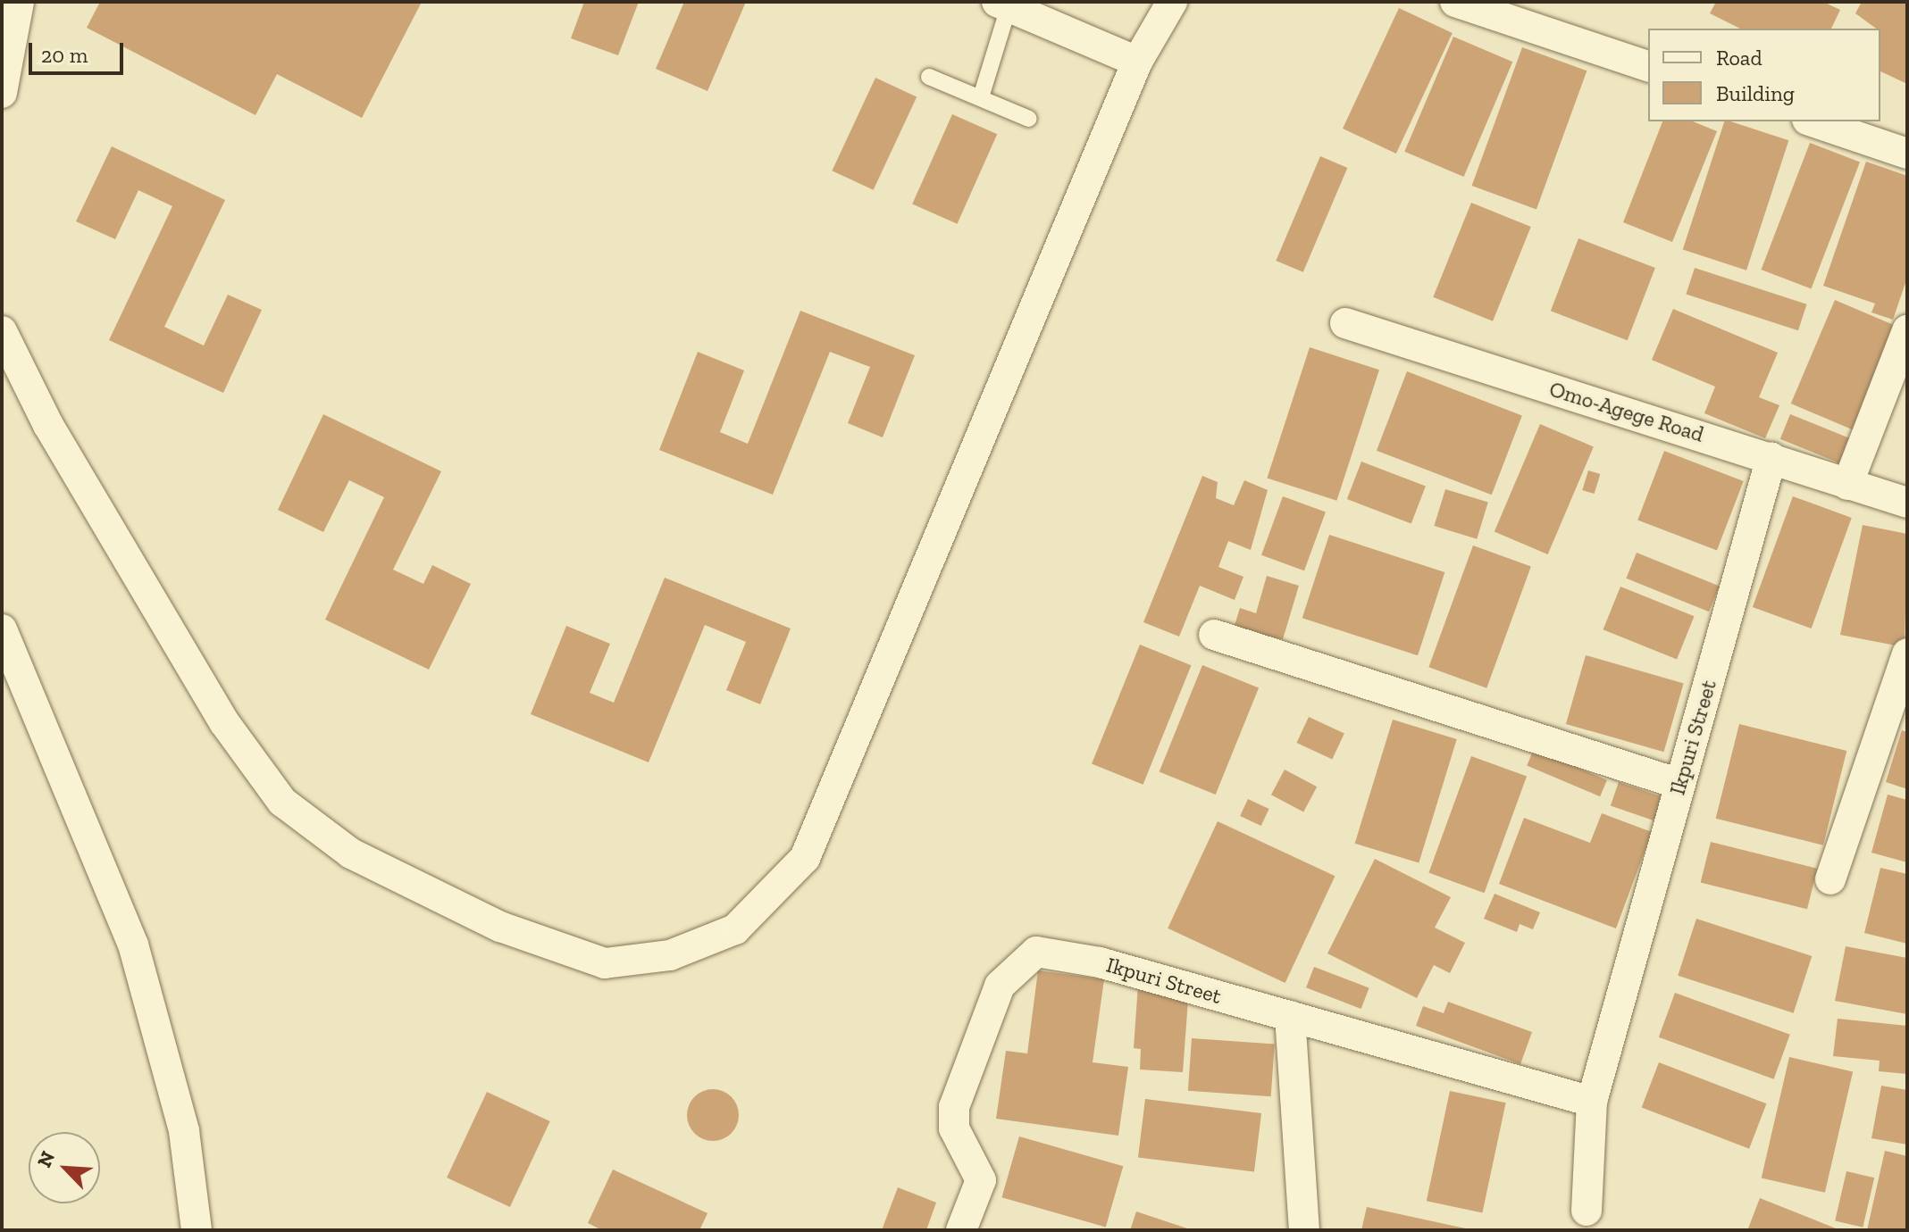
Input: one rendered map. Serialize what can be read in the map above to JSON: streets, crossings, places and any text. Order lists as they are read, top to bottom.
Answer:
{
  "streets": {
    "street": ["Omo-Agege Road", "Ikpuri Street"]
  },
  "crossings": [
    ["Omo-Agege Road", "Ikpuri Street"]
  ],
  "legend": ["Road", "Building"],
  "scale_bar": "20 m",
  "north": "top left"
}
